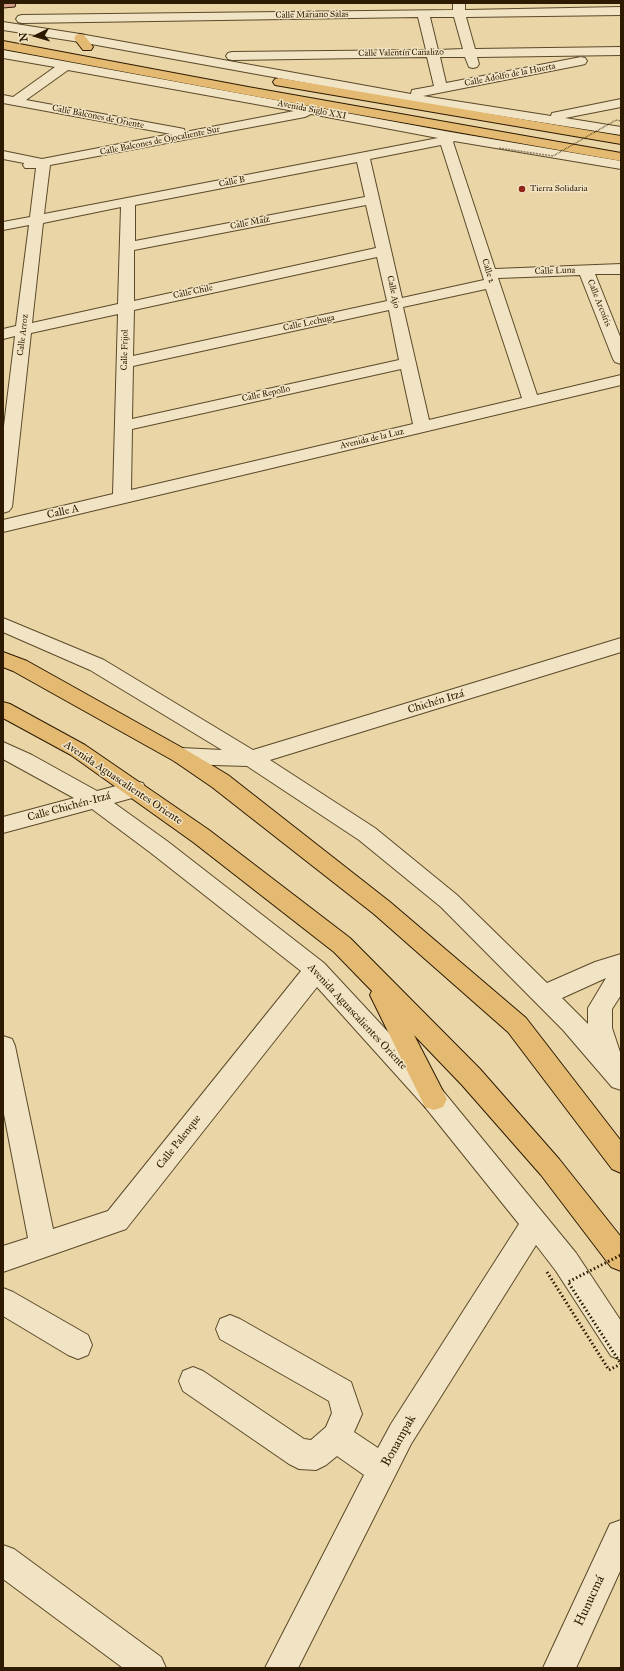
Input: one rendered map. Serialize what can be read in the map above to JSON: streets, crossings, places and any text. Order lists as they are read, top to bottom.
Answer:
{
  "streets": {
    "main road": ["Avenida Siglo XXI", "Avenida Aguascalientes Oriente"],
    "street": [
      "Calle Mariano Salas",
      "Calle Valentín Canalizo",
      "Calle Adolfo de la Huerta",
      "Calle Balcones de Oriente",
      "Calle Balcones de Ojocaliente Sur",
      "Calle B",
      "Calle Maíz",
      "Calle 2",
      "Calle Luna",
      "Calle Chile",
      "Calle Ajo",
      "Calle Arcoíris",
      "Calle Lechuga",
      "Calle Arroz",
      "Calle Frijol",
      "Calle Repollo",
      "Avenida de la Luz",
      "Calle A",
      "Chichén Itzá",
      "Calle Chichén-Itzá",
      "Calle Palenque",
      "Bonampak",
      "Hunucmá"
    ]
  },
  "crossings": [
    ["Calle Valentín Canalizo", "Calle Adolfo de la Huerta"],
    ["Calle Valentín Canalizo", "Avenida Siglo XXI"],
    ["Calle Adolfo de la Huerta", "Avenida Siglo XXI"],
    ["Avenida Siglo XXI", "Calle Balcones de Ojocaliente Sur"],
    ["Avenida Siglo XXI", "Calle B"],
    ["Calle Balcones de Oriente", "Calle Balcones de Ojocaliente Sur"],
    ["Calle Balcones de Ojocaliente Sur", "Calle Arroz"],
    ["Calle B", "Calle 2"],
    ["Calle B", "Calle Ajo"],
    ["Calle B", "Calle Arroz"],
    ["Calle B", "Calle Frijol"],
    ["Calle Maíz", "Calle Ajo"],
    ["Calle Maíz", "Calle Frijol"],
    ["Calle 2", "Calle Luna"],
    ["Calle 2", "Calle Lechuga"],
    ["Calle 2", "Avenida de la Luz"],
    ["Calle Luna", "Calle Arcoíris"],
    ["Calle Luna", "Calle Lechuga"],
    ["Calle Chile", "Calle Ajo"],
    ["Calle Chile", "Calle Arroz"],
    ["Calle Chile", "Calle Frijol"],
    ["Calle Ajo", "Calle Lechuga"],
    ["Calle Ajo", "Calle Repollo"],
    ["Calle Ajo", "Avenida de la Luz"],
    ["Calle Lechuga", "Calle Frijol"],
    ["Calle Frijol", "Calle Repollo"],
    ["Calle Frijol", "Avenida de la Luz"],
    ["Calle Frijol", "Calle A"],
    ["Avenida de la Luz", "Calle A"],
    ["Avenida Aguascalientes Oriente", "Calle Chichén-Itzá"],
    ["Avenida Aguascalientes Oriente", "Calle Palenque"],
    ["Avenida Aguascalientes Oriente", "Bonampak"]
  ],
  "places": ["Tierra Solidaria"],
  "north": "left"
}
